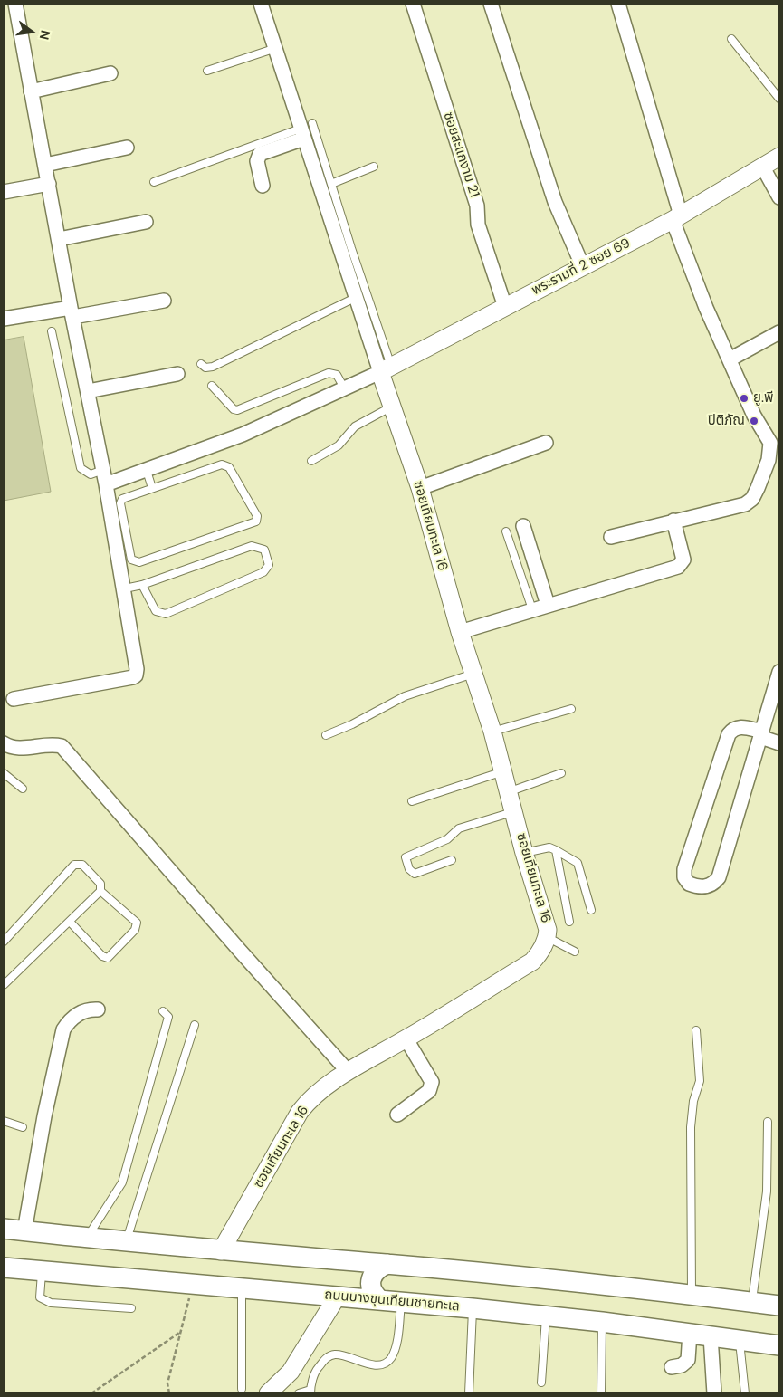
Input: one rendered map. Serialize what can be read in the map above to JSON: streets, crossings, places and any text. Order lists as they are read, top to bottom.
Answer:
{
  "streets": {
    "main road": ["ถนนบางขุนเทียนชายทะเล"],
    "street": ["ซอยสะแกงาม 21", "พระรามที่ 2 ซอย 69", "ซอยเทียนทะเล 16"]
  },
  "crossings": [
    ["ซอยสะแกงาม 21", "พระรามที่ 2 ซอย 69"],
    ["พระรามที่ 2 ซอย 69", "ซอยเทียนทะเล 16"]
  ],
  "places": ["ยู.พี", "ปิติภัณ"],
  "north": "right"
}
